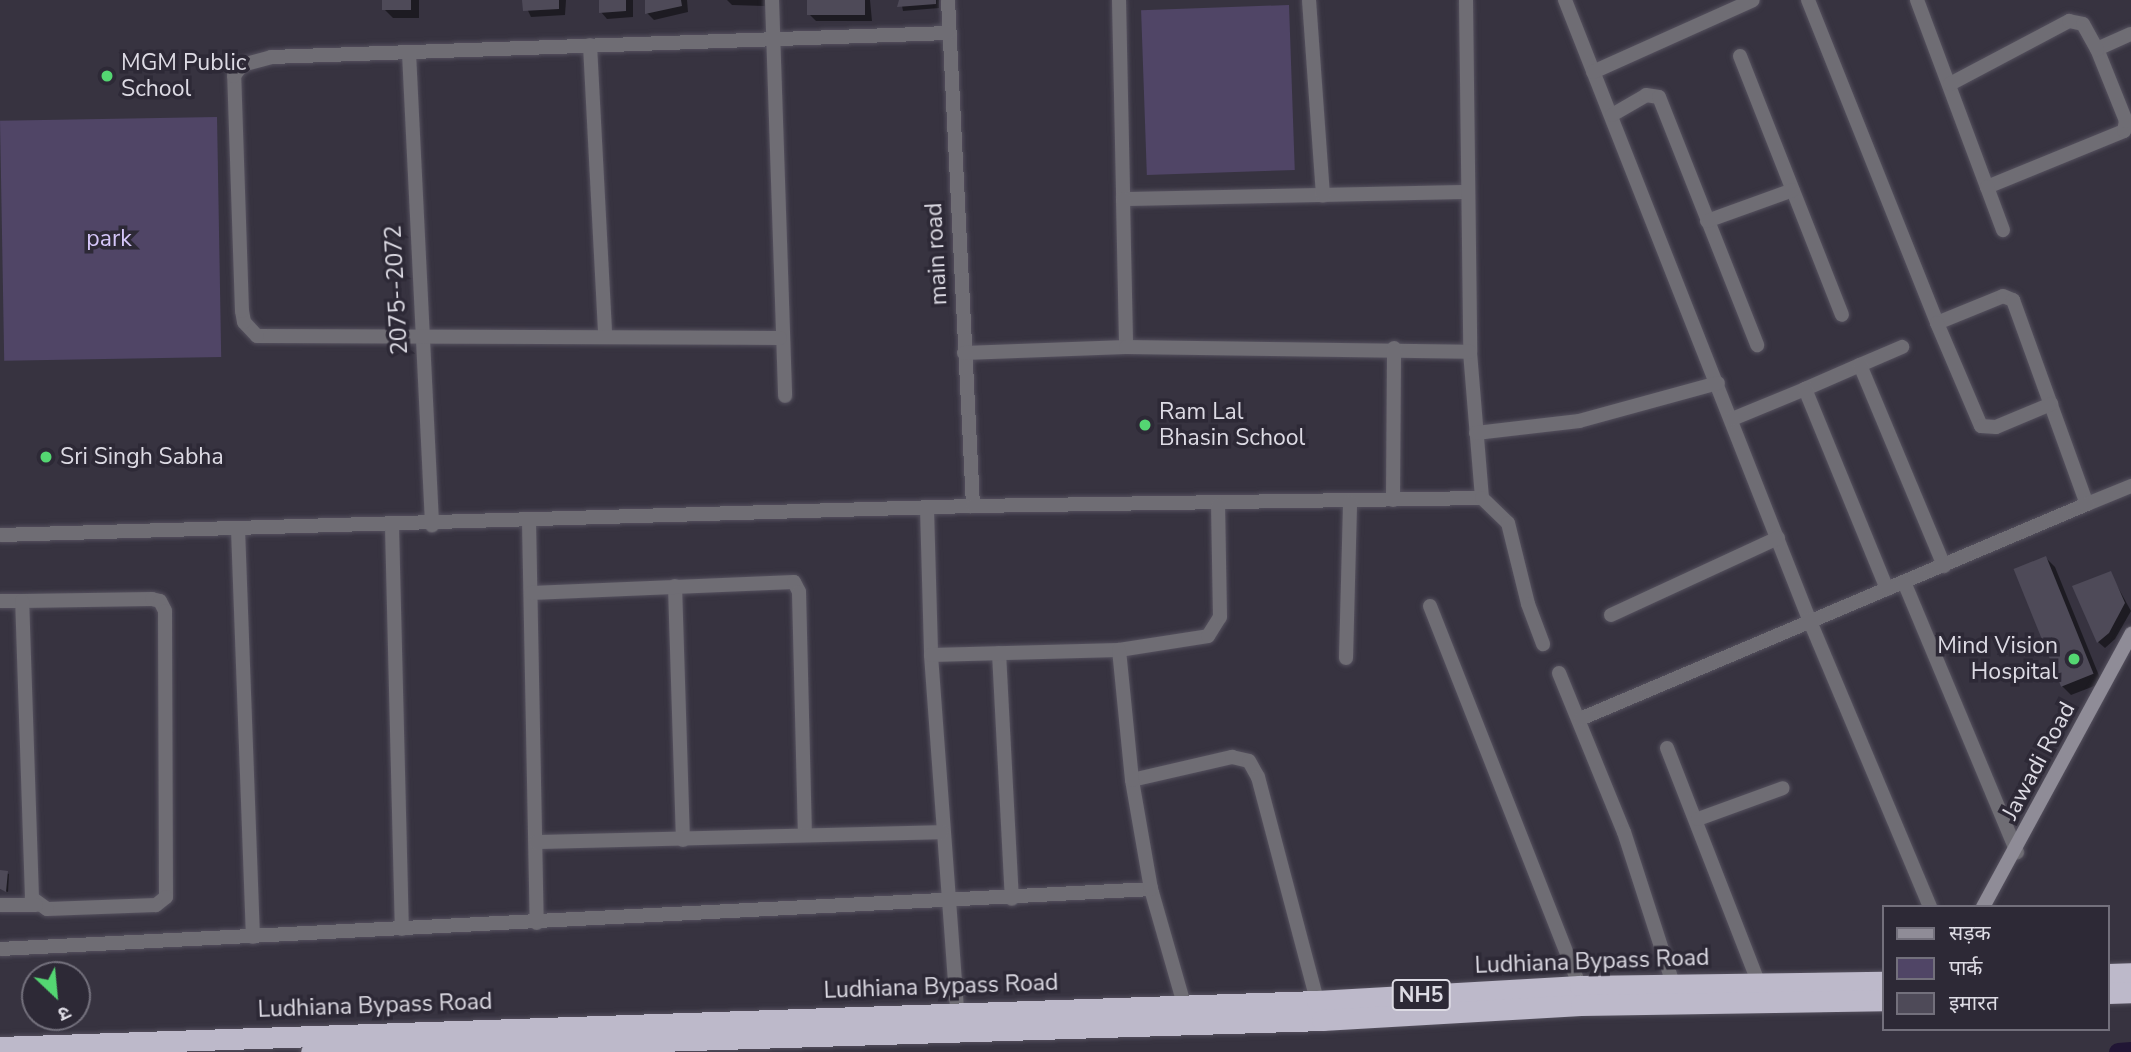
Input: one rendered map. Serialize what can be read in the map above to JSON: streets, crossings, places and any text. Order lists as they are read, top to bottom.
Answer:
{
  "streets": {
    "highway": ["Ludhiana Bypass Road", "NH5"],
    "street": ["main road", "2075--2072", "Jawadi Road"]
  },
  "parks": ["park"],
  "places": [
    "MGM Public School",
    "Ram Lal Bhasin School",
    "Sri Singh Sabha",
    "Mind Vision Hospital"
  ],
  "legend": ["सड़क", "पार्क", "इमारत"],
  "north": "bottom right"
}
